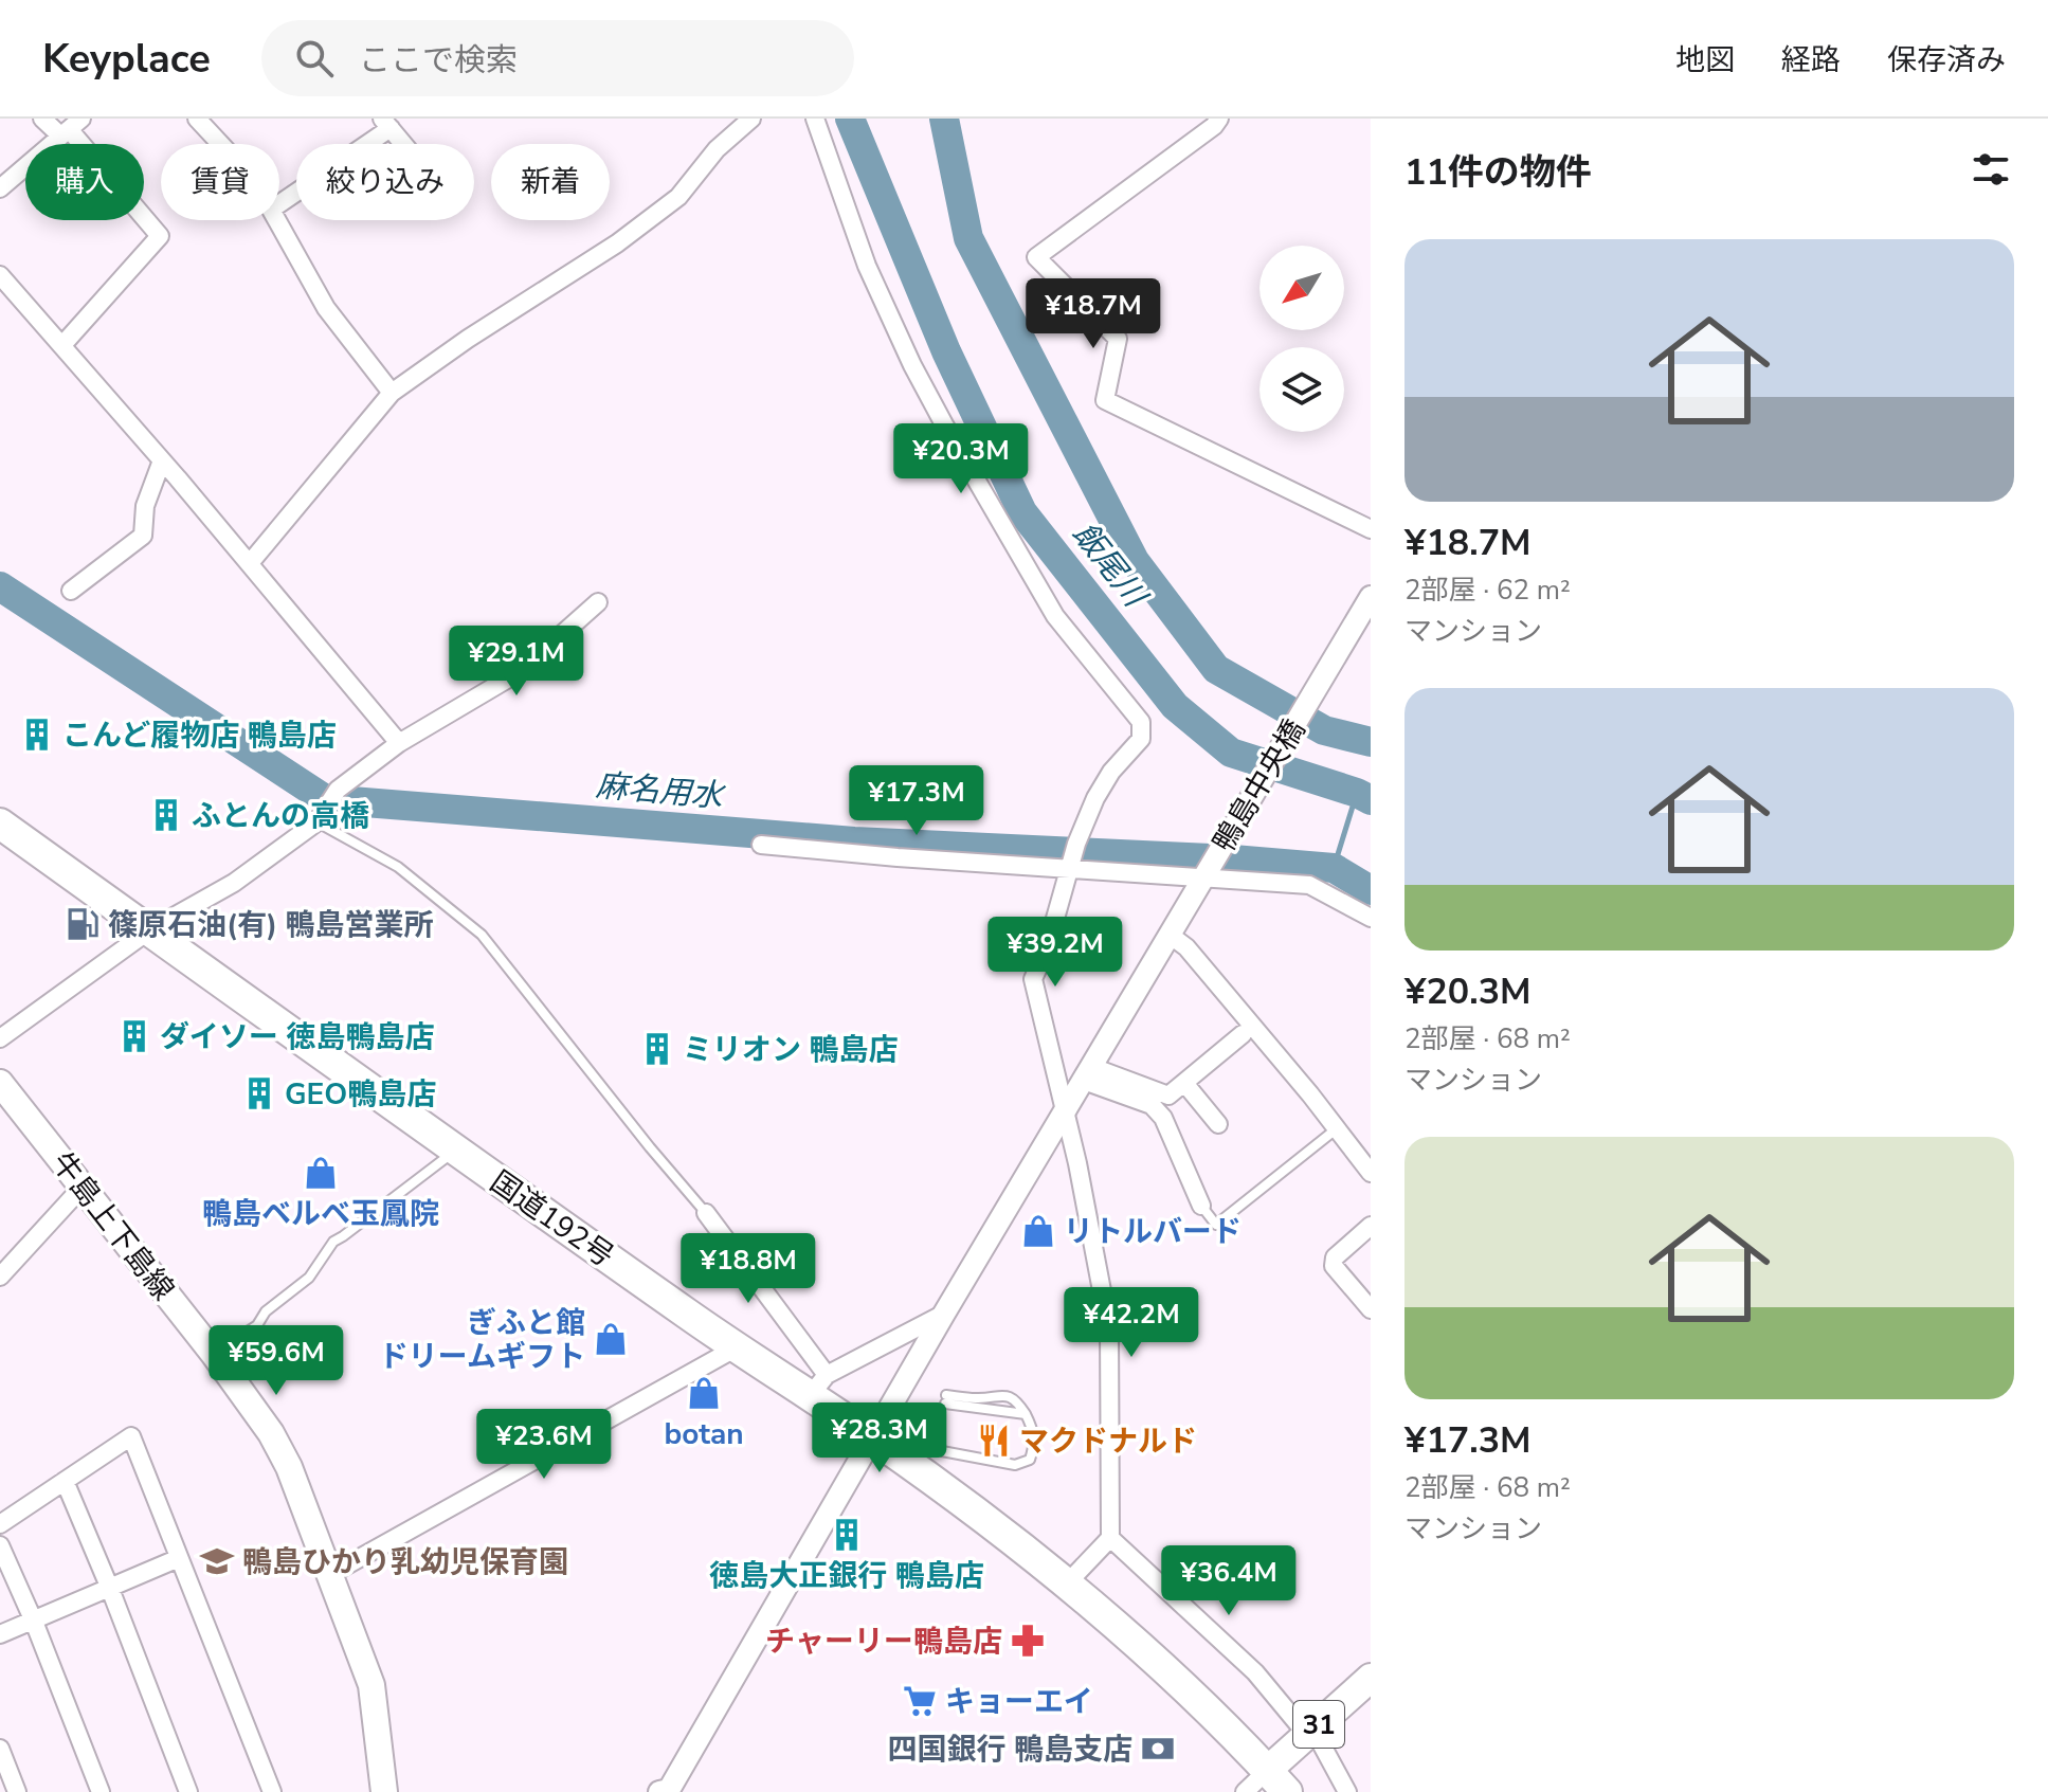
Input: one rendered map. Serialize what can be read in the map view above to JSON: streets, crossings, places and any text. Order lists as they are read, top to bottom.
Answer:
{
  "streets": {
    "highway": ["国道192号"],
    "main road": ["牛島上下島線", "31"],
    "street": ["鴨島中央橋"]
  },
  "crossings": [
    ["鴨島中央橋", "国道192号"],
    ["国道192号", "31"]
  ],
  "water": ["飯尾川", "麻名用水"],
  "places": {
    "building": [
      "こんど履物店 鴨島店",
      "ふとんの高橋",
      "ダイソー 徳島鴨島店",
      "ミリオン 鴨島店",
      "GEO鴨島店",
      "徳島大正銀行 鴨島店"
    ],
    "fuel station": ["篠原石油(有) 鴨島営業所"],
    "shop": [
      "鴨島ベルベ玉鳳院",
      "リトルバード",
      "ぎふと館 ドリームギフト",
      "botan"
    ],
    "restaurant": ["マクドナルド"],
    "school or university": ["鴨島ひかり乳幼児保育園"],
    "pharmacy": ["チャーリー鴨島店"],
    "supermarket": ["キョーエイ"],
    "bank": ["四国銀行 鴨島支店"]
  },
  "north": "bottom left",
  "page": {
    "header": "Keyplace",
    "search": "ここで検索",
    "nav": ["地図", "経路", "保存済み"],
    "heading": "11件の物件",
    "chip": [
      "購入",
      "賃貸",
      "絞り込み",
      "新着"
    ],
    "list": [
      {
        "name": "¥18.7M",
        "note": "2部屋 · 62 m² · マンション"
      },
      {
        "name": "¥20.3M",
        "note": "2部屋 · 68 m² · マンション"
      },
      {
        "name": "¥17.3M",
        "note": "2部屋 · 68 m² · マンション"
      }
    ],
    "price": [
      "¥18.7M",
      "¥20.3M",
      "¥29.1M",
      "¥17.3M",
      "¥39.2M",
      "¥18.8M",
      "¥42.2M",
      "¥59.6M",
      "¥28.3M",
      "¥23.6M",
      "¥36.4M"
    ]
  }
}
